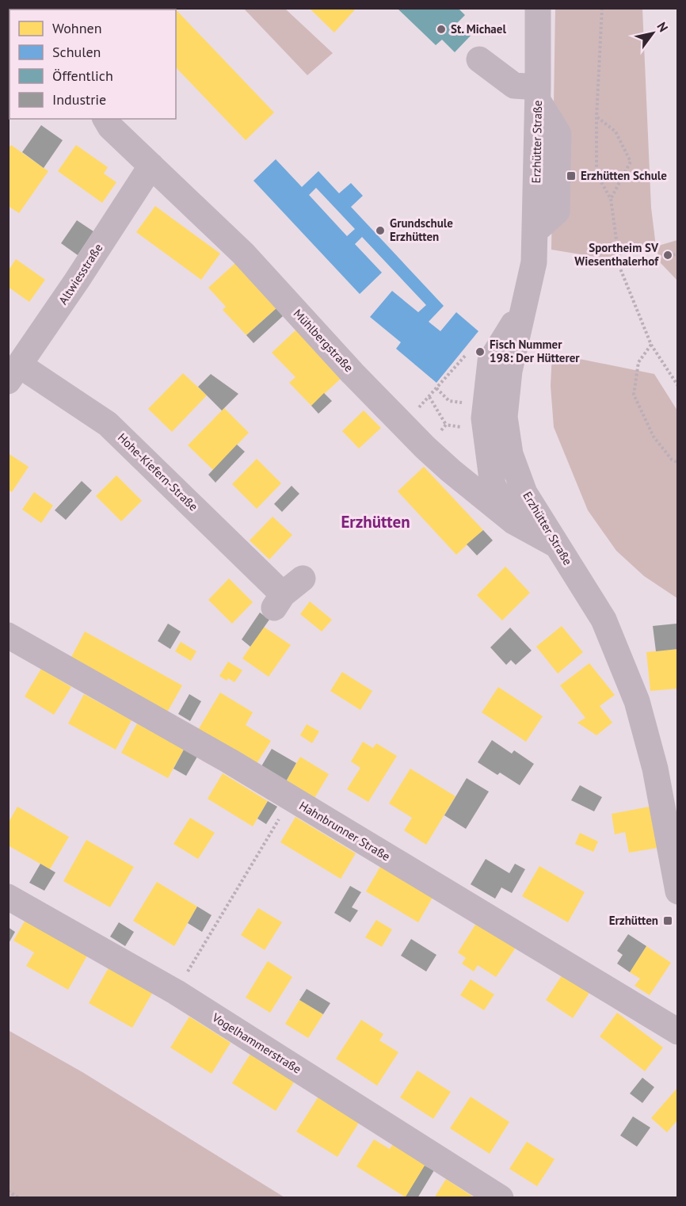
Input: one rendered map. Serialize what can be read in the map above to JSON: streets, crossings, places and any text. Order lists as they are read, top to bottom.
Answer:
{
  "streets": {
    "street": [
      "Erzhütter Straße",
      "Altwiesstraße",
      "Mühlbergstraße",
      "Hohe-Kiefern-Straße",
      "Hahnbrunner Straße",
      "Vogelhammerstraße"
    ]
  },
  "crossings": [
    ["Erzhütter Straße", "Mühlbergstraße"],
    ["Altwiesstraße", "Mühlbergstraße"],
    ["Altwiesstraße", "Hohe-Kiefern-Straße"]
  ],
  "districts": ["Erzhütten"],
  "places": {
    "other": [
      "St. Michael",
      "Grundschule Erzhütten",
      "Sportheim SV Wiesenthalerhof",
      "Fisch Nummer 198: Der Hütterer"
    ],
    "transit": ["Erzhütten Schule", "Erzhütten"]
  },
  "legend": [
    "Wohnen",
    "Schulen",
    "Öffentlich",
    "Industrie"
  ],
  "north": "top right"
}
